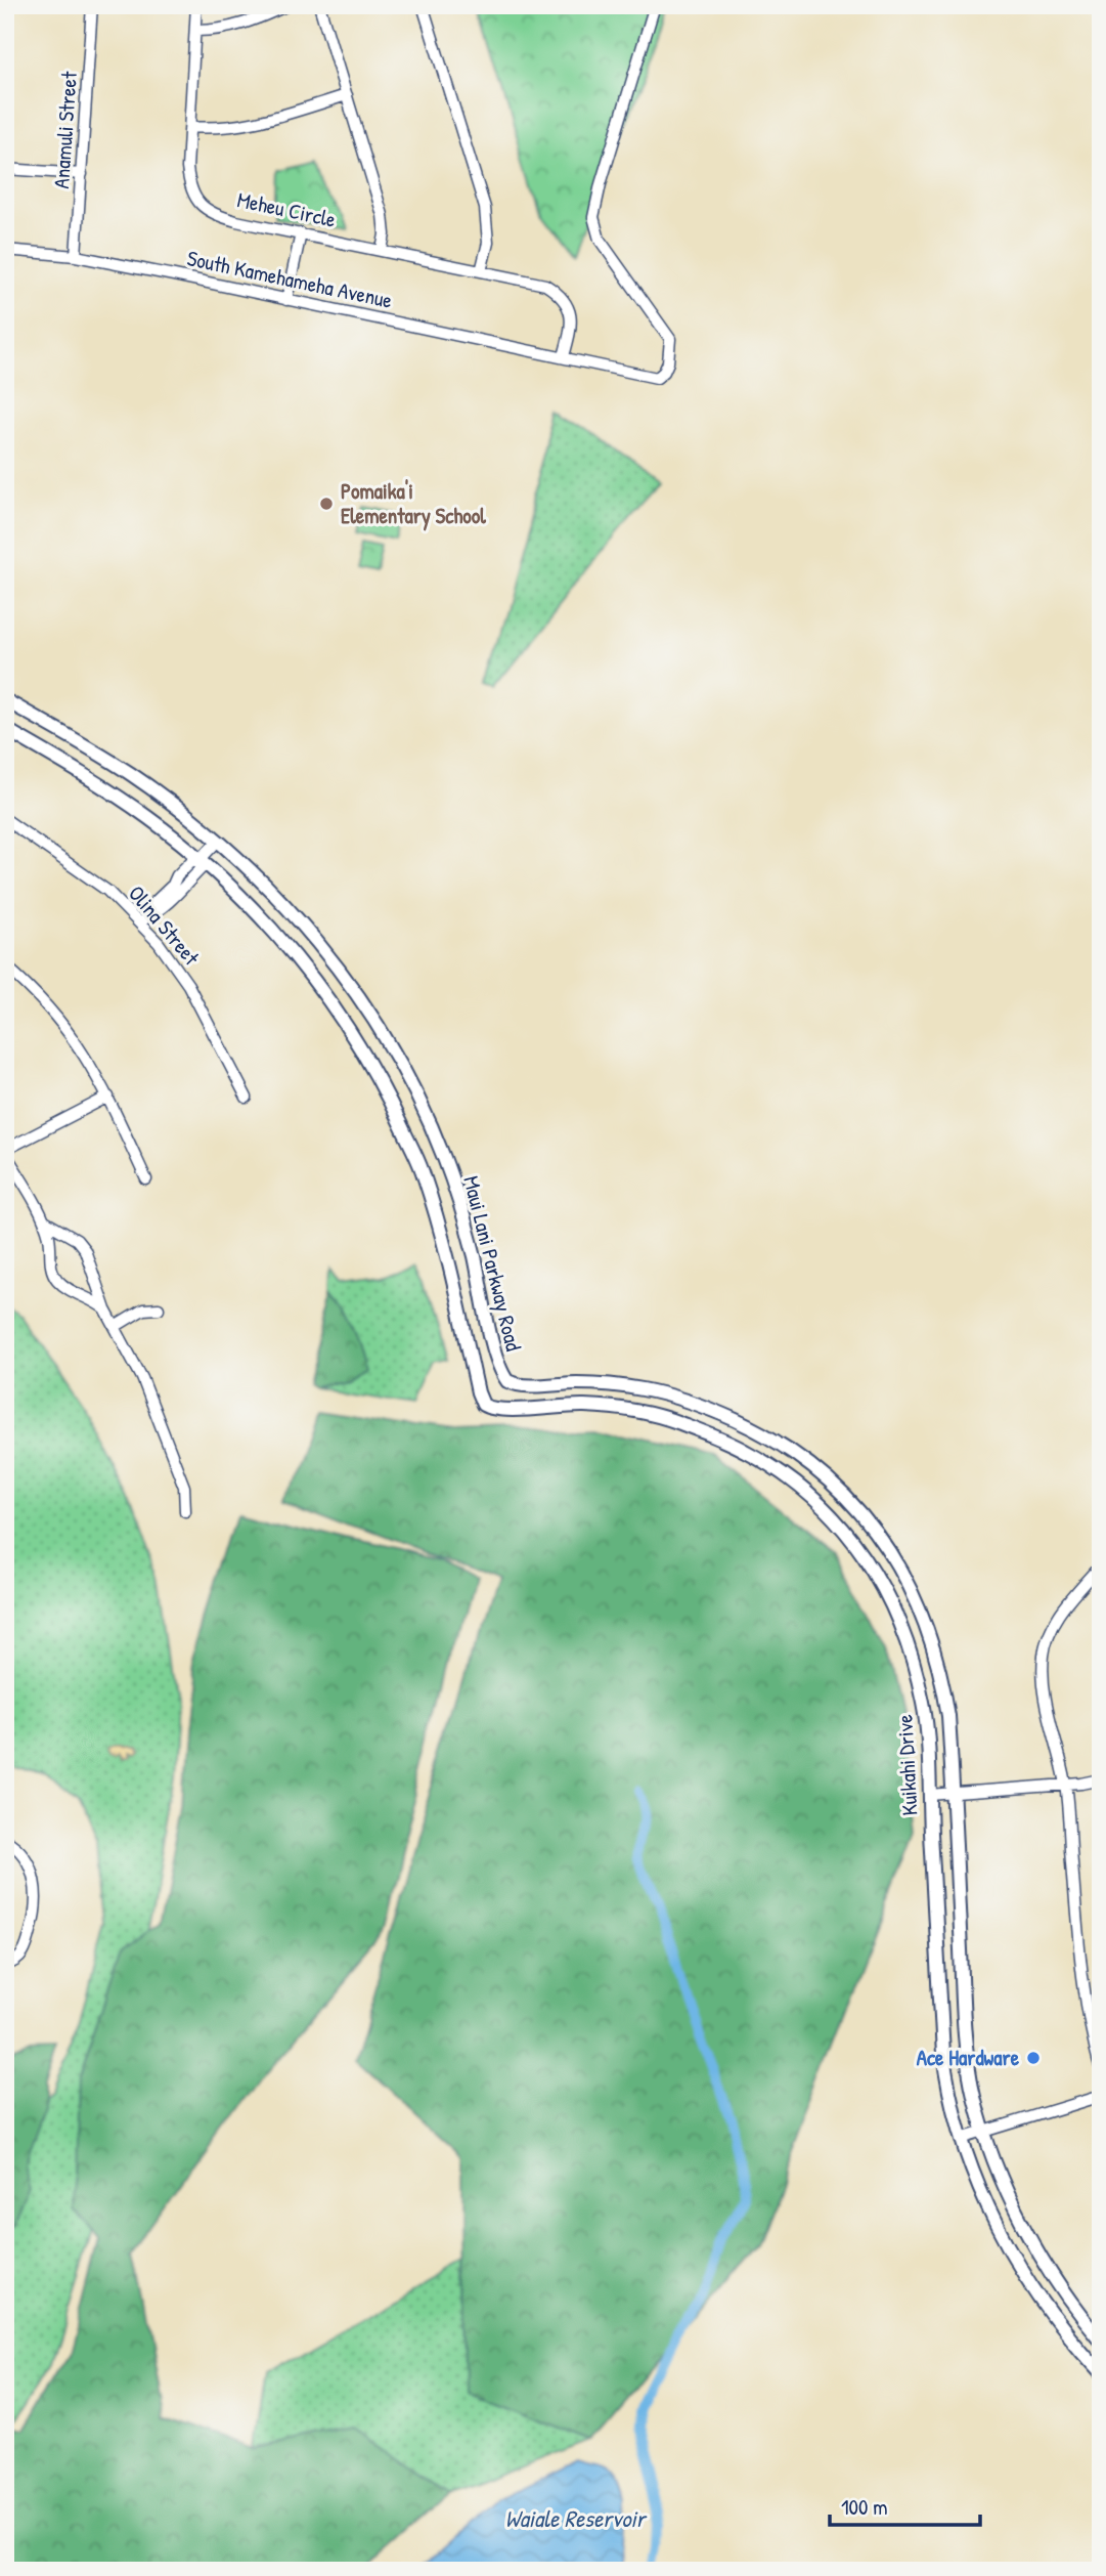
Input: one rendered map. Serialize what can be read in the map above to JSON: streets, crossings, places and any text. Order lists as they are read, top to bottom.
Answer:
{
  "streets": {
    "main road": ["Maui Lani Parkway Road", "Kuikahi Drive"],
    "street": [
      "Anamuli Street",
      "Meheu Circle",
      "South Kamehameha Avenue",
      "Olina Street"
    ]
  },
  "crossings": [
    ["Anamuli Street", "South Kamehameha Avenue"],
    ["Meheu Circle", "South Kamehameha Avenue"],
    ["Maui Lani Parkway Road", "Kuikahi Drive"]
  ],
  "water": ["Waiale Reservoir"],
  "places": ["Pomaika'i Elementary School", "Ace Hardware"],
  "scale_bar": "100 m"
}
